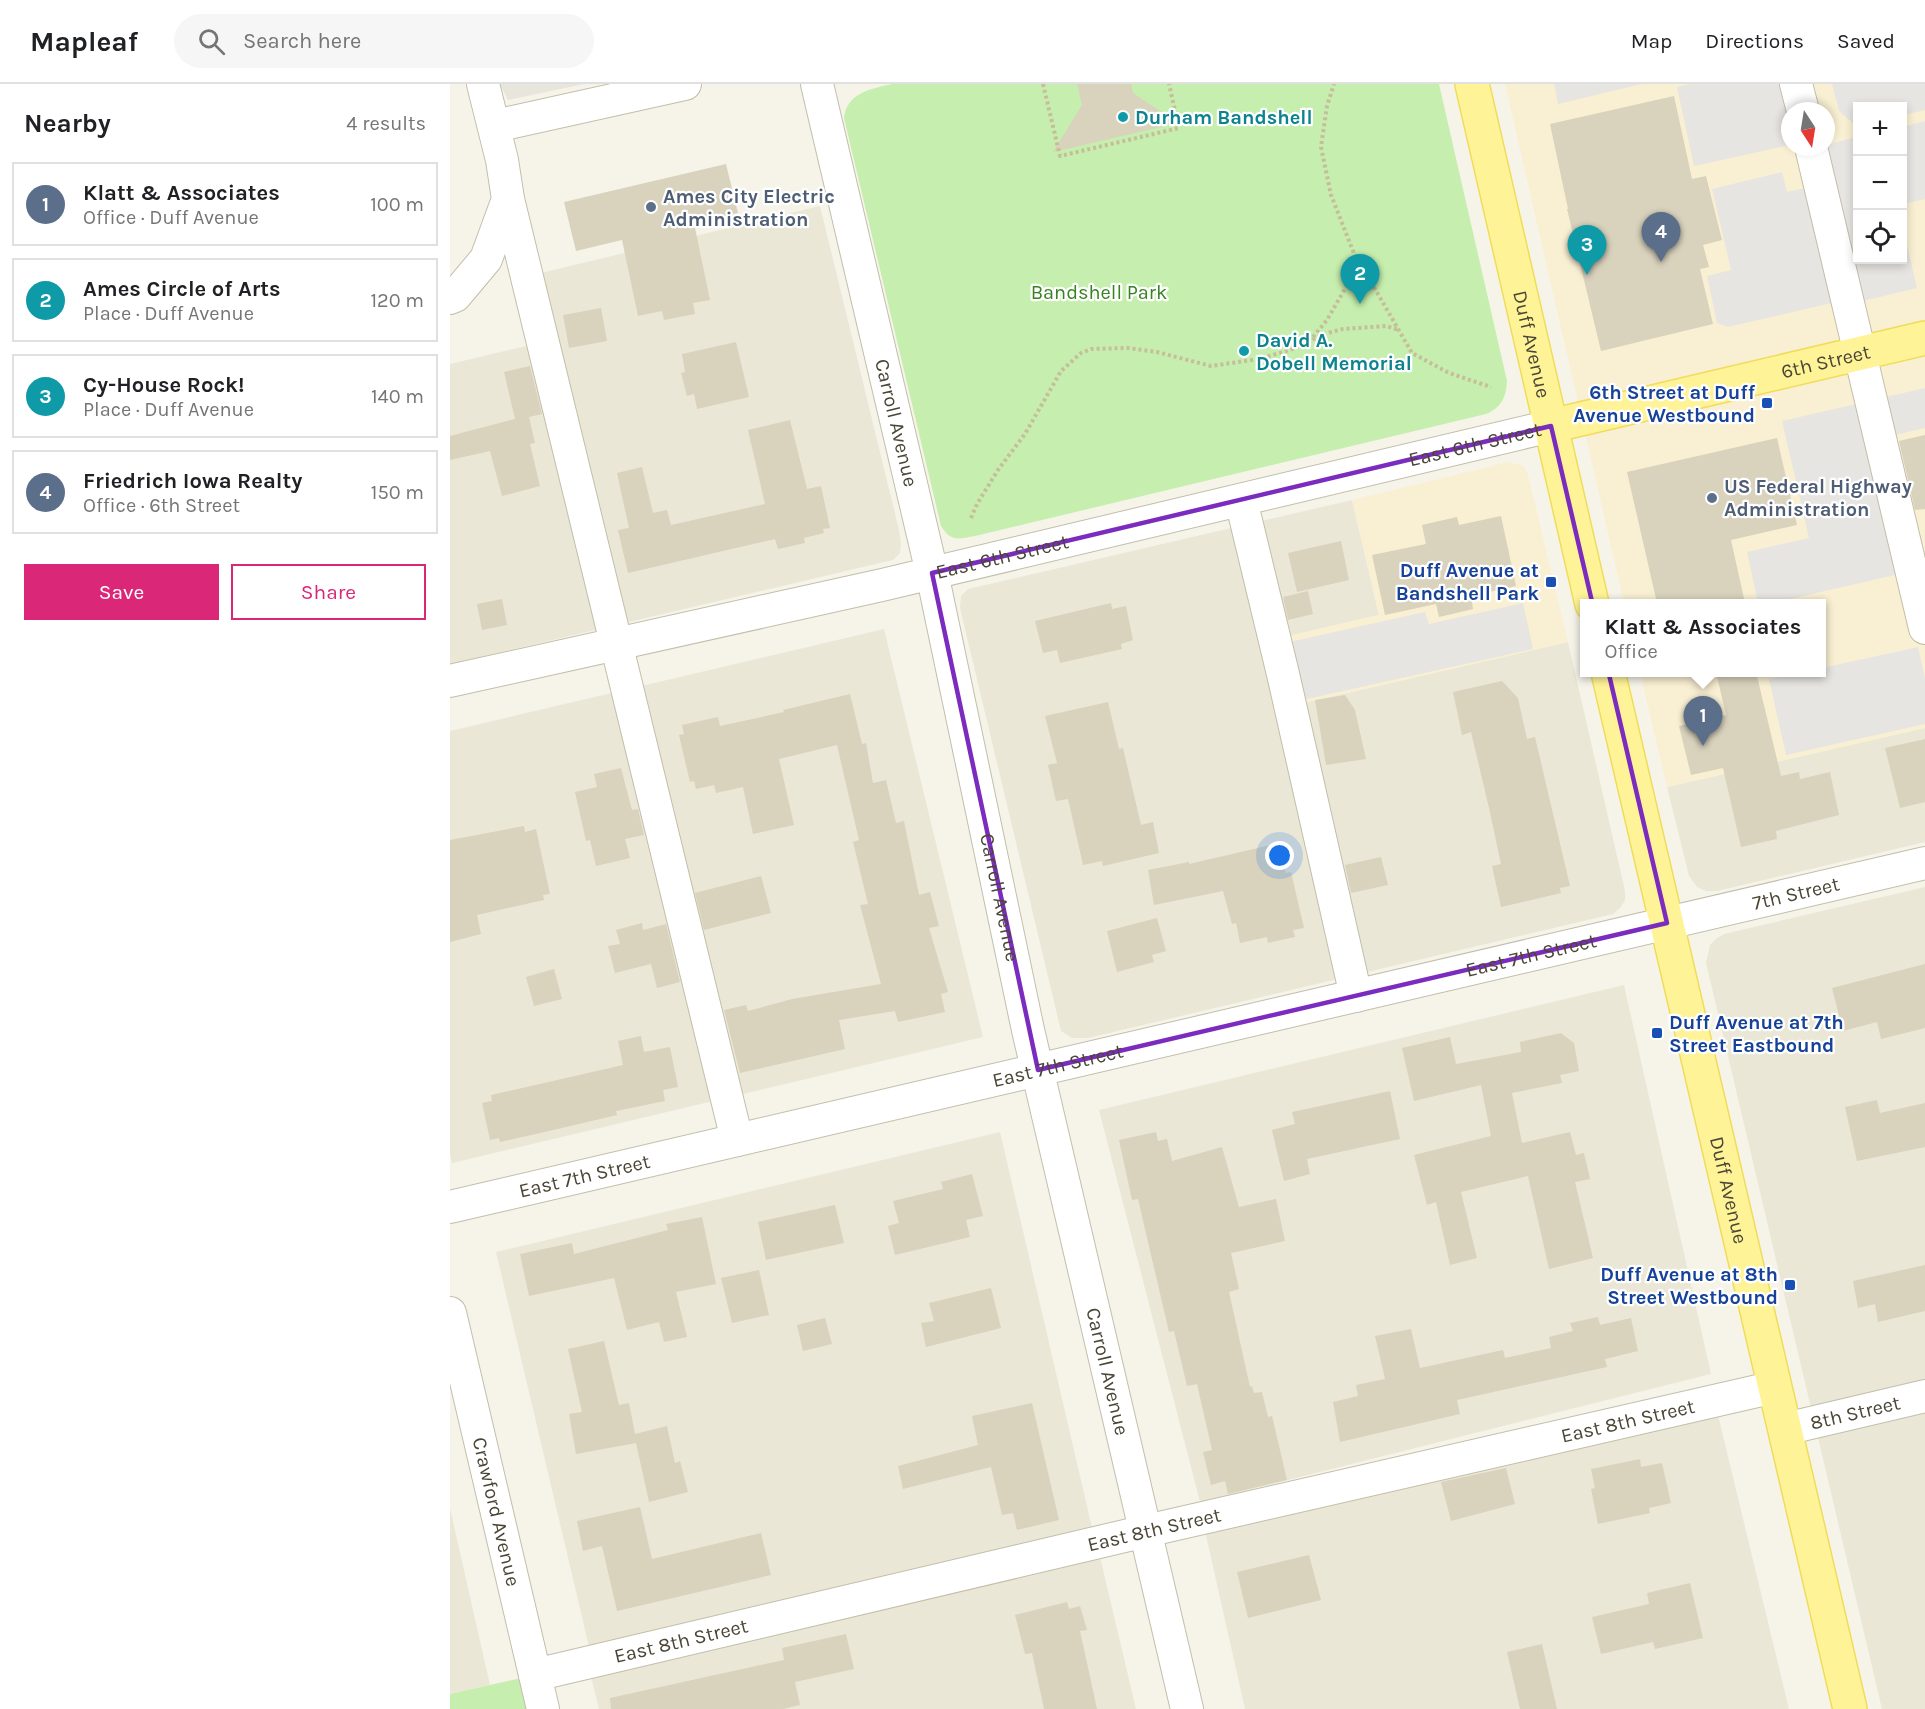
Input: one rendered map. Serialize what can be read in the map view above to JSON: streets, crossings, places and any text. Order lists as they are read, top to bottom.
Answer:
{
  "streets": {
    "main road": ["Duff Avenue", "6th Street"],
    "street": [
      "Carroll Avenue",
      "East 6th Street",
      "7th Street",
      "East 7th Street",
      "8th Street",
      "East 8th Street",
      "Crawford Avenue"
    ]
  },
  "crossings": [
    ["Duff Avenue", "6th Street"],
    ["Duff Avenue", "East 6th Street"],
    ["Duff Avenue", "7th Street"],
    ["Duff Avenue", "East 7th Street"],
    ["Duff Avenue", "8th Street"],
    ["Duff Avenue", "East 8th Street"],
    ["6th Street", "East 6th Street"],
    ["Carroll Avenue", "East 6th Street"],
    ["Carroll Avenue", "East 7th Street"],
    ["Carroll Avenue", "East 8th Street"],
    ["7th Street", "East 7th Street"],
    ["East 8th Street", "Crawford Avenue"]
  ],
  "parks": ["Bandshell Park"],
  "places": {
    "other": [
      "Durham Bandshell",
      "Ames City Electric Administration",
      "David A. Dobell Memorial",
      "US Federal Highway Administration"
    ],
    "transit": [
      "6th Street at Duff Avenue Westbound",
      "Duff Avenue at Bandshell Park",
      "Duff Avenue at 7th Street Eastbound",
      "Duff Avenue at 8th Street Westbound"
    ]
  },
  "north": "bottom",
  "page": {
    "header": "Mapleaf",
    "search": "Search here",
    "nav": ["Map", "Directions", "Saved"],
    "heading": ["Nearby", "4 results"],
    "map_buttons": ["+", "−"],
    "list": [
      {
        "mark": "1",
        "name": "Klatt & Associates",
        "note": "Office · Duff Avenue",
        "value": "100 m"
      },
      {
        "mark": "2",
        "name": "Ames Circle of Arts",
        "note": "Place · Duff Avenue",
        "value": "120 m"
      },
      {
        "mark": "3",
        "name": "Cy-House Rock!",
        "note": "Place · Duff Avenue",
        "value": "140 m"
      },
      {
        "mark": "4",
        "name": "Friedrich Iowa Realty",
        "note": "Office · 6th Street",
        "value": "150 m"
      }
    ],
    "pins": [
      "4",
      "3",
      "2",
      "1"
    ],
    "buttons": ["Save", "Share"],
    "popup": ["Klatt & Associates", "Office"]
  }
}
